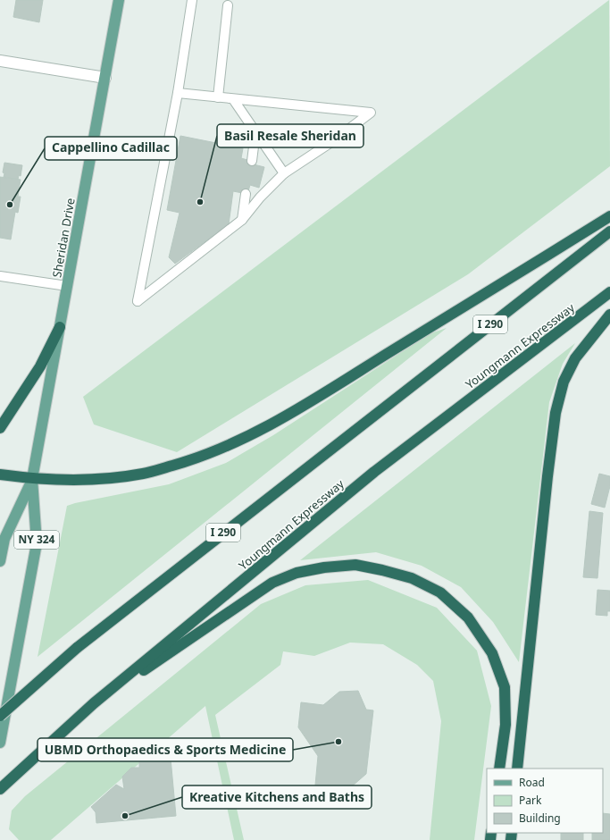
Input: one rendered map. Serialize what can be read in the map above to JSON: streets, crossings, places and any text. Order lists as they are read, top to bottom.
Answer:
{
  "streets": {
    "highway": ["I 290", "Youngmann Expressway"],
    "main road": ["Sheridan Drive", "NY 324"]
  },
  "places": [
    "Basil Resale Sheridan",
    "Cappellino Cadillac",
    "UBMD Orthopaedics & Sports Medicine",
    "Kreative Kitchens and Baths"
  ],
  "legend": ["Road", "Park", "Building"]
}
